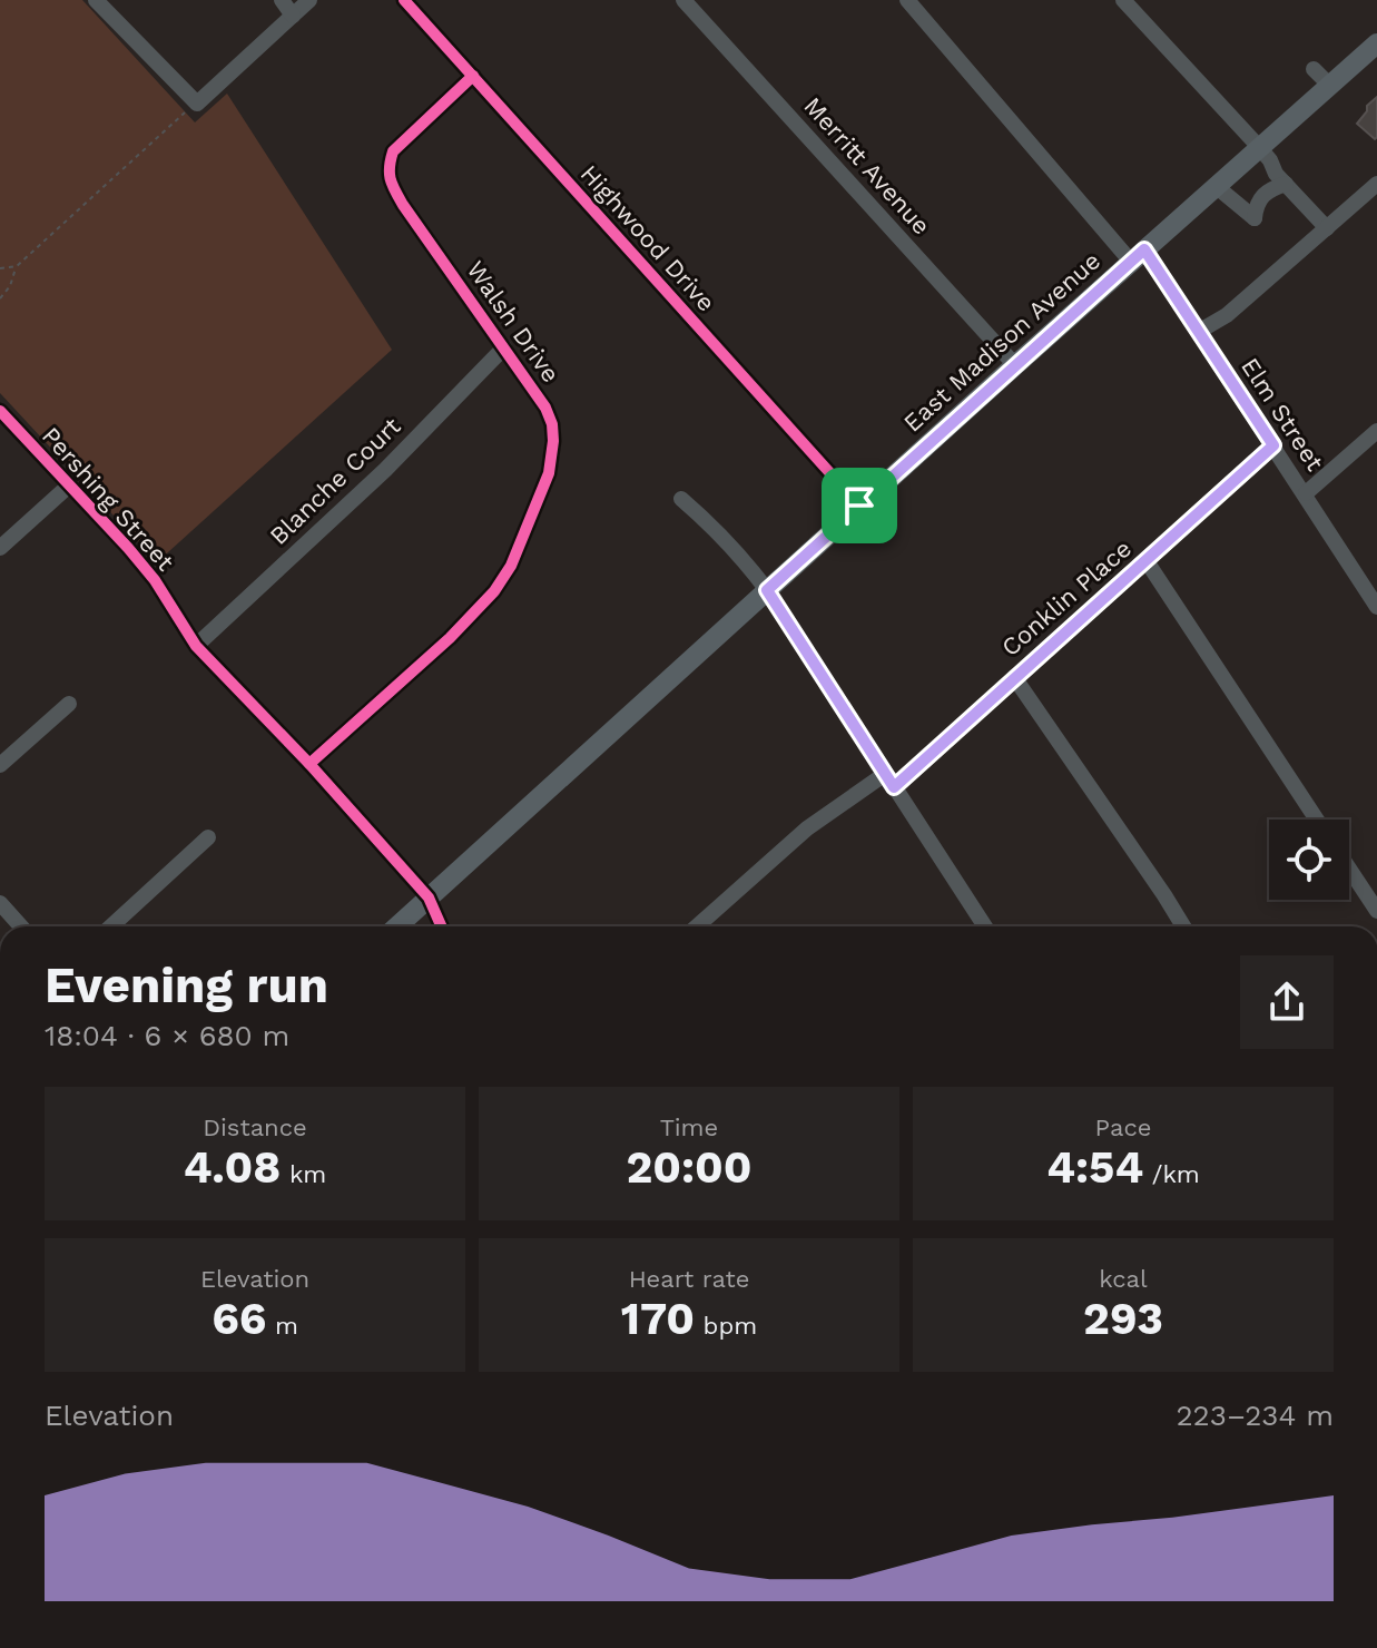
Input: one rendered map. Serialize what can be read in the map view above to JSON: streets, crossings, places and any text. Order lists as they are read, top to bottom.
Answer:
{
  "streets": {
    "main road": ["East Madison Avenue"],
    "street": [
      "Merritt Avenue",
      "Highwood Drive",
      "Walsh Drive",
      "Elm Street",
      "Blanche Court",
      "Pershing Street",
      "Conklin Place"
    ]
  },
  "crossings": [
    ["Merritt Avenue", "East Madison Avenue"],
    ["Highwood Drive", "Walsh Drive"],
    ["Highwood Drive", "East Madison Avenue"],
    ["Walsh Drive", "Blanche Court"],
    ["Walsh Drive", "Pershing Street"],
    ["East Madison Avenue", "Elm Street"],
    ["East Madison Avenue", "Pershing Street"],
    ["Elm Street", "Conklin Place"],
    ["Blanche Court", "Pershing Street"]
  ],
  "page": {
    "heading": ["Evening run", "18:04 · 6 × 680 m"],
    "stats": [
      ["Distance", "4.08 km"],
      ["Time", "20:00"],
      ["Pace", "4:54 /km"],
      ["Elevation", "66 m"],
      ["Heart rate", "170 bpm"],
      ["kcal", "293"]
    ],
    "chart": ["Elevation", "223–234 m"]
  }
}
